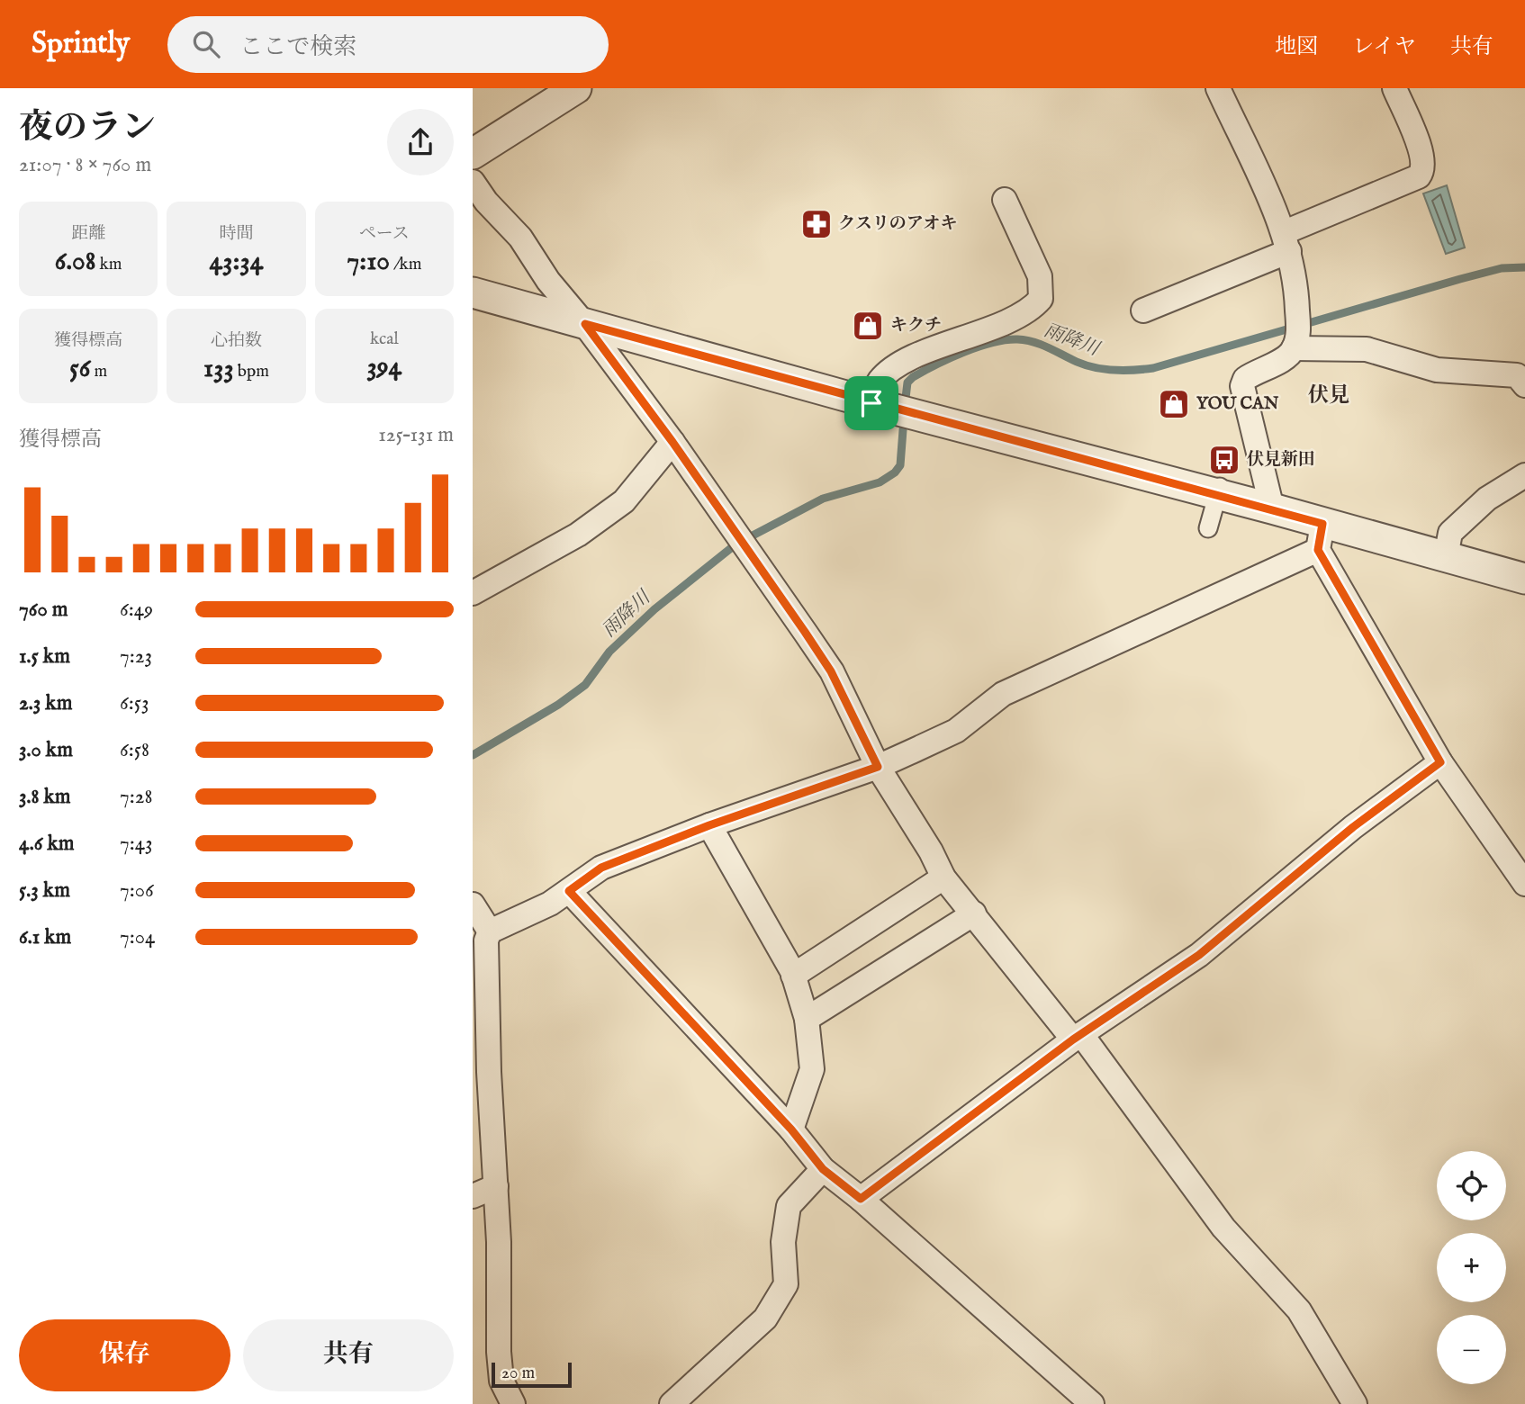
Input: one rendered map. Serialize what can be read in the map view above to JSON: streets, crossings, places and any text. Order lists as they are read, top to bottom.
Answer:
{
  "districts": ["伏見"],
  "water": ["雨降川"],
  "places": {
    "pharmacy": ["クスリのアオキ"],
    "shop": ["キクチ", "YOU CAN"],
    "bus stop": ["伏見新田"]
  },
  "scale_bar": "20 m",
  "page": {
    "header": "Sprintly",
    "search": "ここで検索",
    "nav": ["地図", "レイヤ", "共有"],
    "heading": ["夜のラン", "21:07 · 8 × 760 m"],
    "stats": [
      ["距離", "6.08 km"],
      ["時間", "43:34"],
      ["ペース", "7:10 /km"],
      ["獲得標高", "56 m"],
      ["心拍数", "133 bpm"],
      ["kcal", "394"]
    ],
    "chart": ["獲得標高", "125–131 m"],
    "list": [
      {
        "name": "760 m",
        "note": "6:49"
      },
      {
        "name": "1.5 km",
        "note": "7:23"
      },
      {
        "name": "2.3 km",
        "note": "6:53"
      },
      {
        "name": "3.0 km",
        "note": "6:58"
      },
      {
        "name": "3.8 km",
        "note": "7:28"
      },
      {
        "name": "4.6 km",
        "note": "7:43"
      },
      {
        "name": "5.3 km",
        "note": "7:06"
      },
      {
        "name": "6.1 km",
        "note": "7:04"
      }
    ],
    "map_buttons": ["+", "−"],
    "buttons": ["保存", "共有"],
    "scale": "20 m"
  }
}
